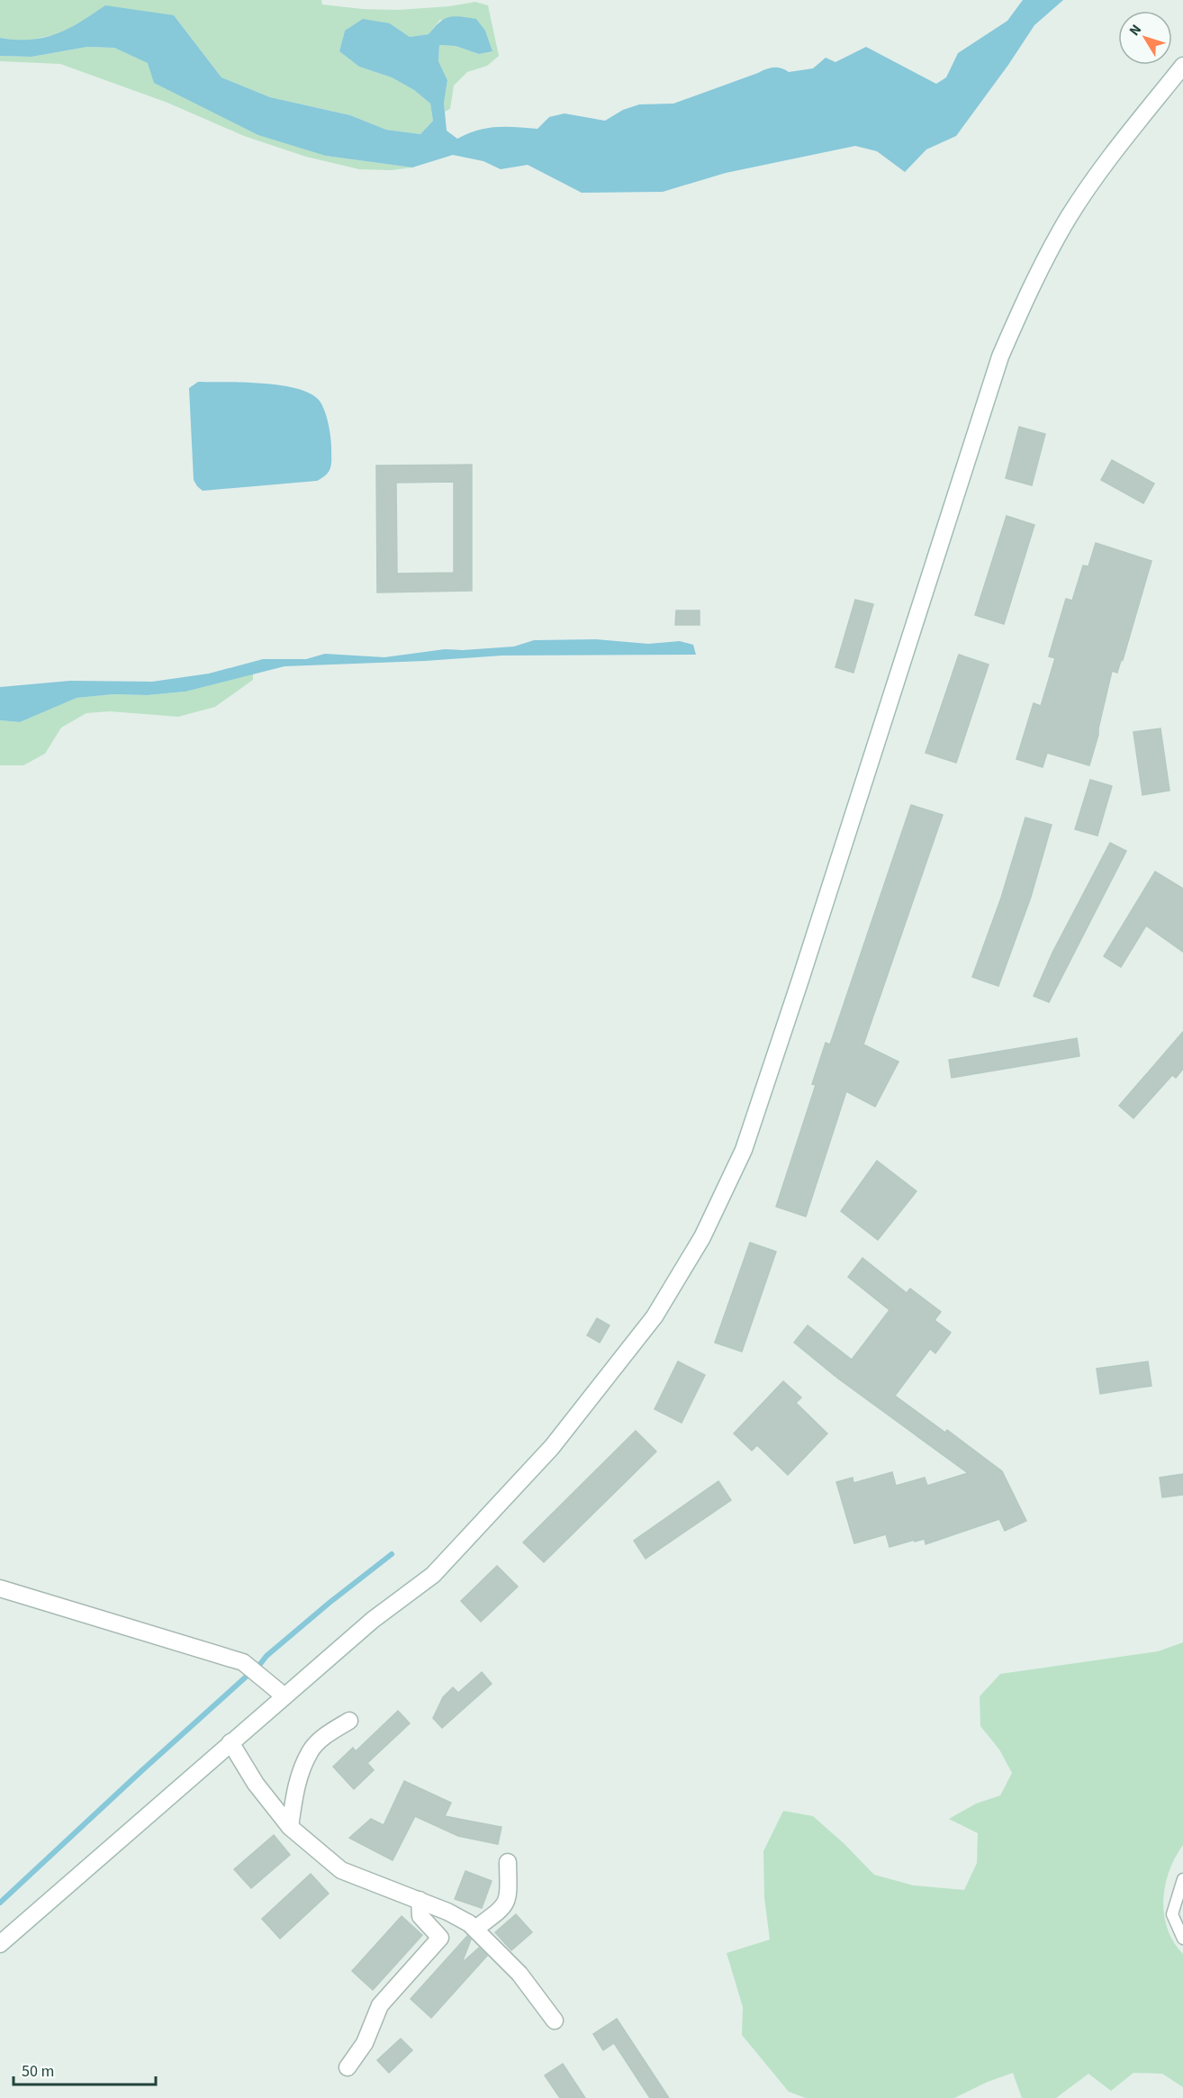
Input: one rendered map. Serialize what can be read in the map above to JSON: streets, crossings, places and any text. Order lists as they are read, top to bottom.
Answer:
{
  "scale_bar": "50 m",
  "north": "top left"
}
